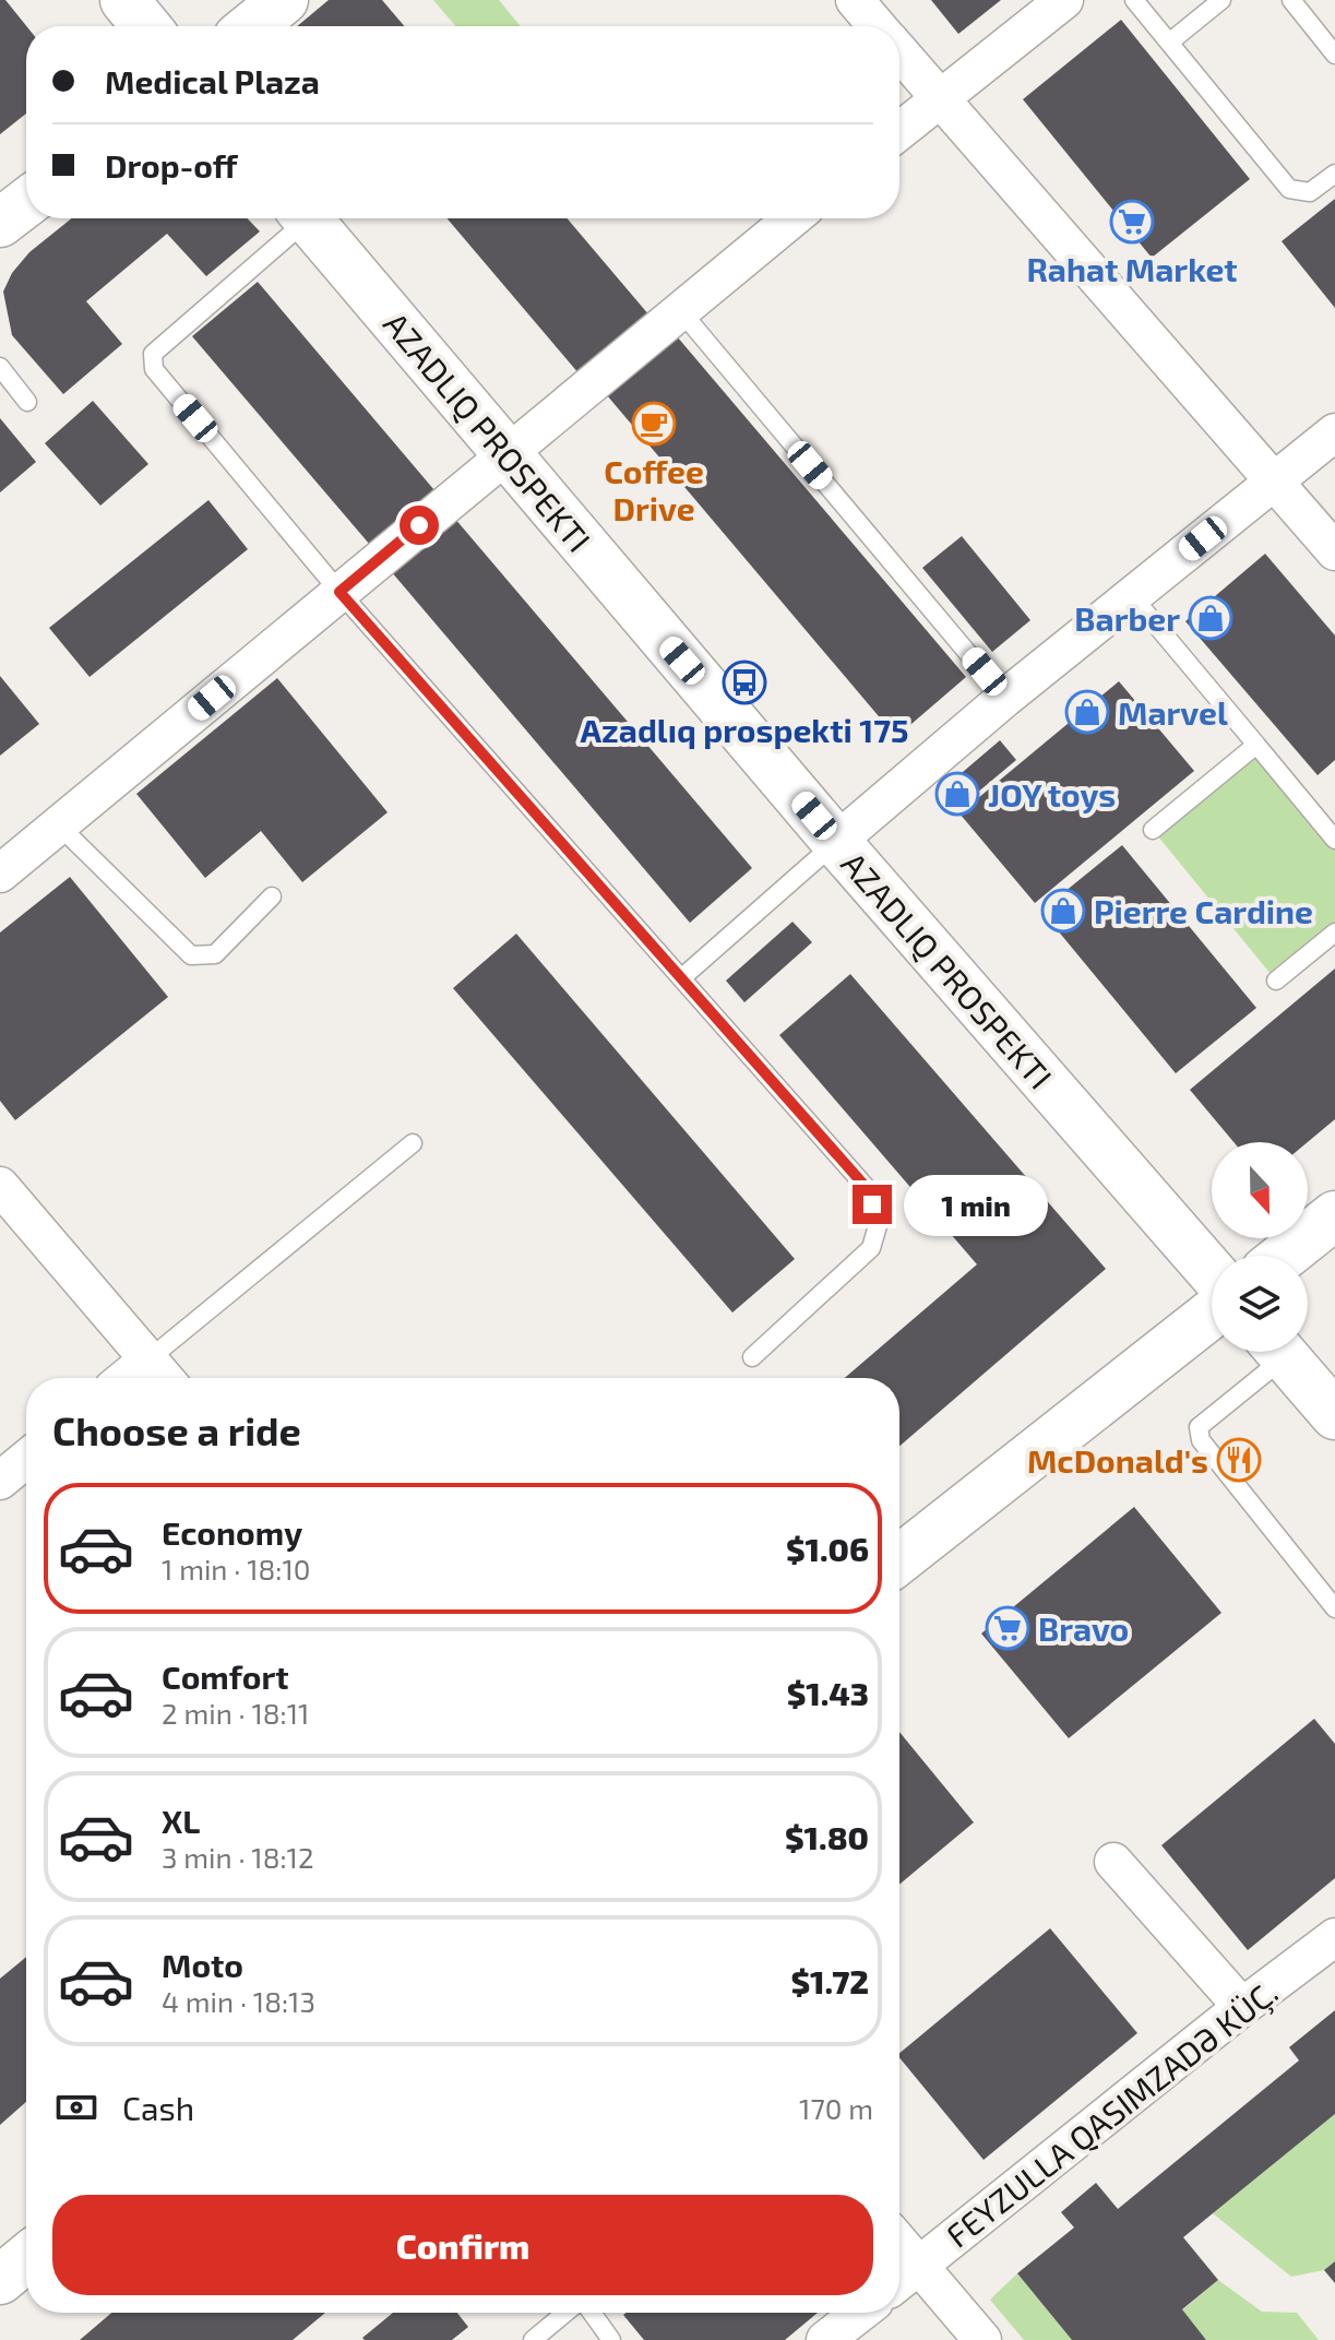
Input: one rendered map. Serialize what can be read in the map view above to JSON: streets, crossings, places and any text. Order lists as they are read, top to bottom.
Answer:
{
  "places": {
    "supermarket": ["Rahat Market", "Bravo"],
    "cafe": ["Coffee Drive"],
    "shop": [
      "Barber",
      "Marvel",
      "JOY toys",
      "Pierre Cardine"
    ],
    "bus stop": ["Azadlıq prospekti 175"],
    "restaurant": ["McDonald's"]
  },
  "north": "bottom",
  "page": {
    "banner": ["Medical Plaza", "Drop-off"],
    "bubble": "1 min",
    "heading": "Choose a ride",
    "list": [
      {
        "name": "Economy",
        "note": "1 min · 18:10",
        "value": "$1.06"
      },
      {
        "name": "Comfort",
        "note": "2 min · 18:11",
        "value": "$1.43"
      },
      {
        "name": "XL",
        "note": "3 min · 18:12",
        "value": "$1.80"
      },
      {
        "name": "Moto",
        "note": "4 min · 18:13",
        "value": "$1.72"
      }
    ],
    "pay": ["Cash", "170 m"],
    "buttons": "Confirm"
  }
}
